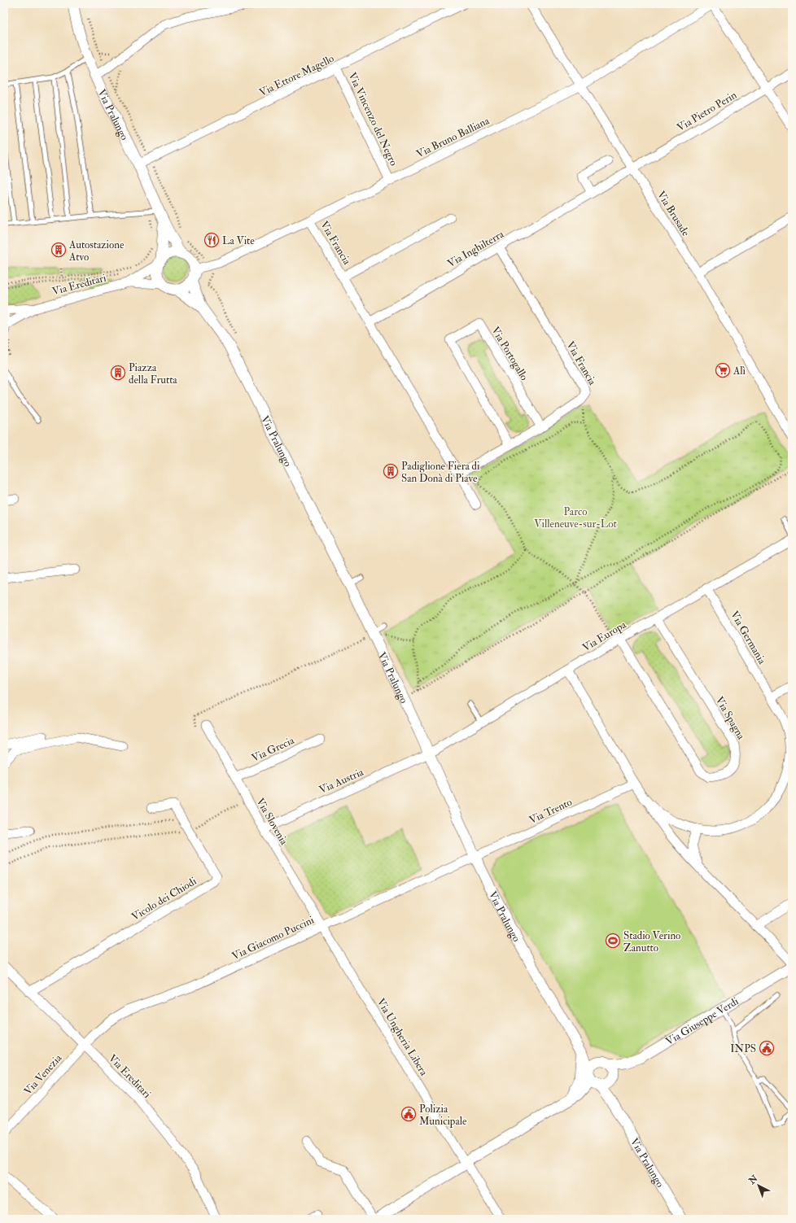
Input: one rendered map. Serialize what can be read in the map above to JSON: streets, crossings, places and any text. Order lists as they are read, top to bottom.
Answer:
{
  "streets": {
    "street": [
      "Via Ettore Magello",
      "Via Pietro Perin",
      "Via Pralungo",
      "Via Vincenzo del Negro",
      "Via Bruno Balliana",
      "Via Brusade",
      "Via Francia",
      "Via Inghilterra",
      "Via Ereditari",
      "Via Portogallo",
      "Via Europa",
      "Via Germania",
      "Via Spagna",
      "Via Grecia",
      "Via Austria",
      "Via Trento",
      "Via Slovenia",
      "Vicolo dei Chiodi",
      "Via Giacomo Puccini",
      "Via Giuseppe Verdi",
      "Via Ungheria Libera",
      "Via Venezia"
    ]
  },
  "crossings": [
    ["Via Ettore Magello", "Via Pralungo"],
    ["Via Ettore Magello", "Via Vincenzo del Negro"],
    ["Via Pietro Perin", "Via Brusade"],
    ["Via Pietro Perin", "Via Inghilterra"],
    ["Via Pralungo", "Via Bruno Balliana"],
    ["Via Pralungo", "Via Ereditari"],
    ["Via Pralungo", "Via Europa"],
    ["Via Pralungo", "Via Austria"],
    ["Via Pralungo", "Via Trento"],
    ["Via Pralungo", "Via Giacomo Puccini"],
    ["Via Pralungo", "Via Giuseppe Verdi"],
    ["Via Vincenzo del Negro", "Via Bruno Balliana"],
    ["Via Bruno Balliana", "Via Brusade"],
    ["Via Bruno Balliana", "Via Francia"],
    ["Via Bruno Balliana", "Via Ereditari"],
    ["Via Brusade", "Via Inghilterra"],
    ["Via Francia", "Via Inghilterra"],
    ["Via Francia", "Via Portogallo"],
    ["Via Ereditari", "Vicolo dei Chiodi"],
    ["Via Ereditari", "Via Giacomo Puccini"],
    ["Via Ereditari", "Via Venezia"],
    ["Via Europa", "Via Germania"],
    ["Via Europa", "Via Spagna"],
    ["Via Europa", "Via Austria"],
    ["Via Grecia", "Via Slovenia"],
    ["Via Austria", "Via Slovenia"],
    ["Via Trento", "Via Giacomo Puccini"],
    ["Via Slovenia", "Via Giacomo Puccini"],
    ["Via Slovenia", "Via Ungheria Libera"],
    ["Via Giacomo Puccini", "Via Ungheria Libera"],
    ["Via Giacomo Puccini", "Via Venezia"]
  ],
  "parks": ["Parco Villeneuve-sur-Lot"],
  "places": {
    "restaurant": ["La Vite"],
    "building": ["Autostazione Atvo", "Piazza della Frutta", "Padiglione Fiera di San Donà di Piave"],
    "supermarket": ["Alì"],
    "sports": ["Stadio Verino Zanutto"],
    "public building": ["INPS", "Polizia Municipale"]
  },
  "north": "top left"
}
